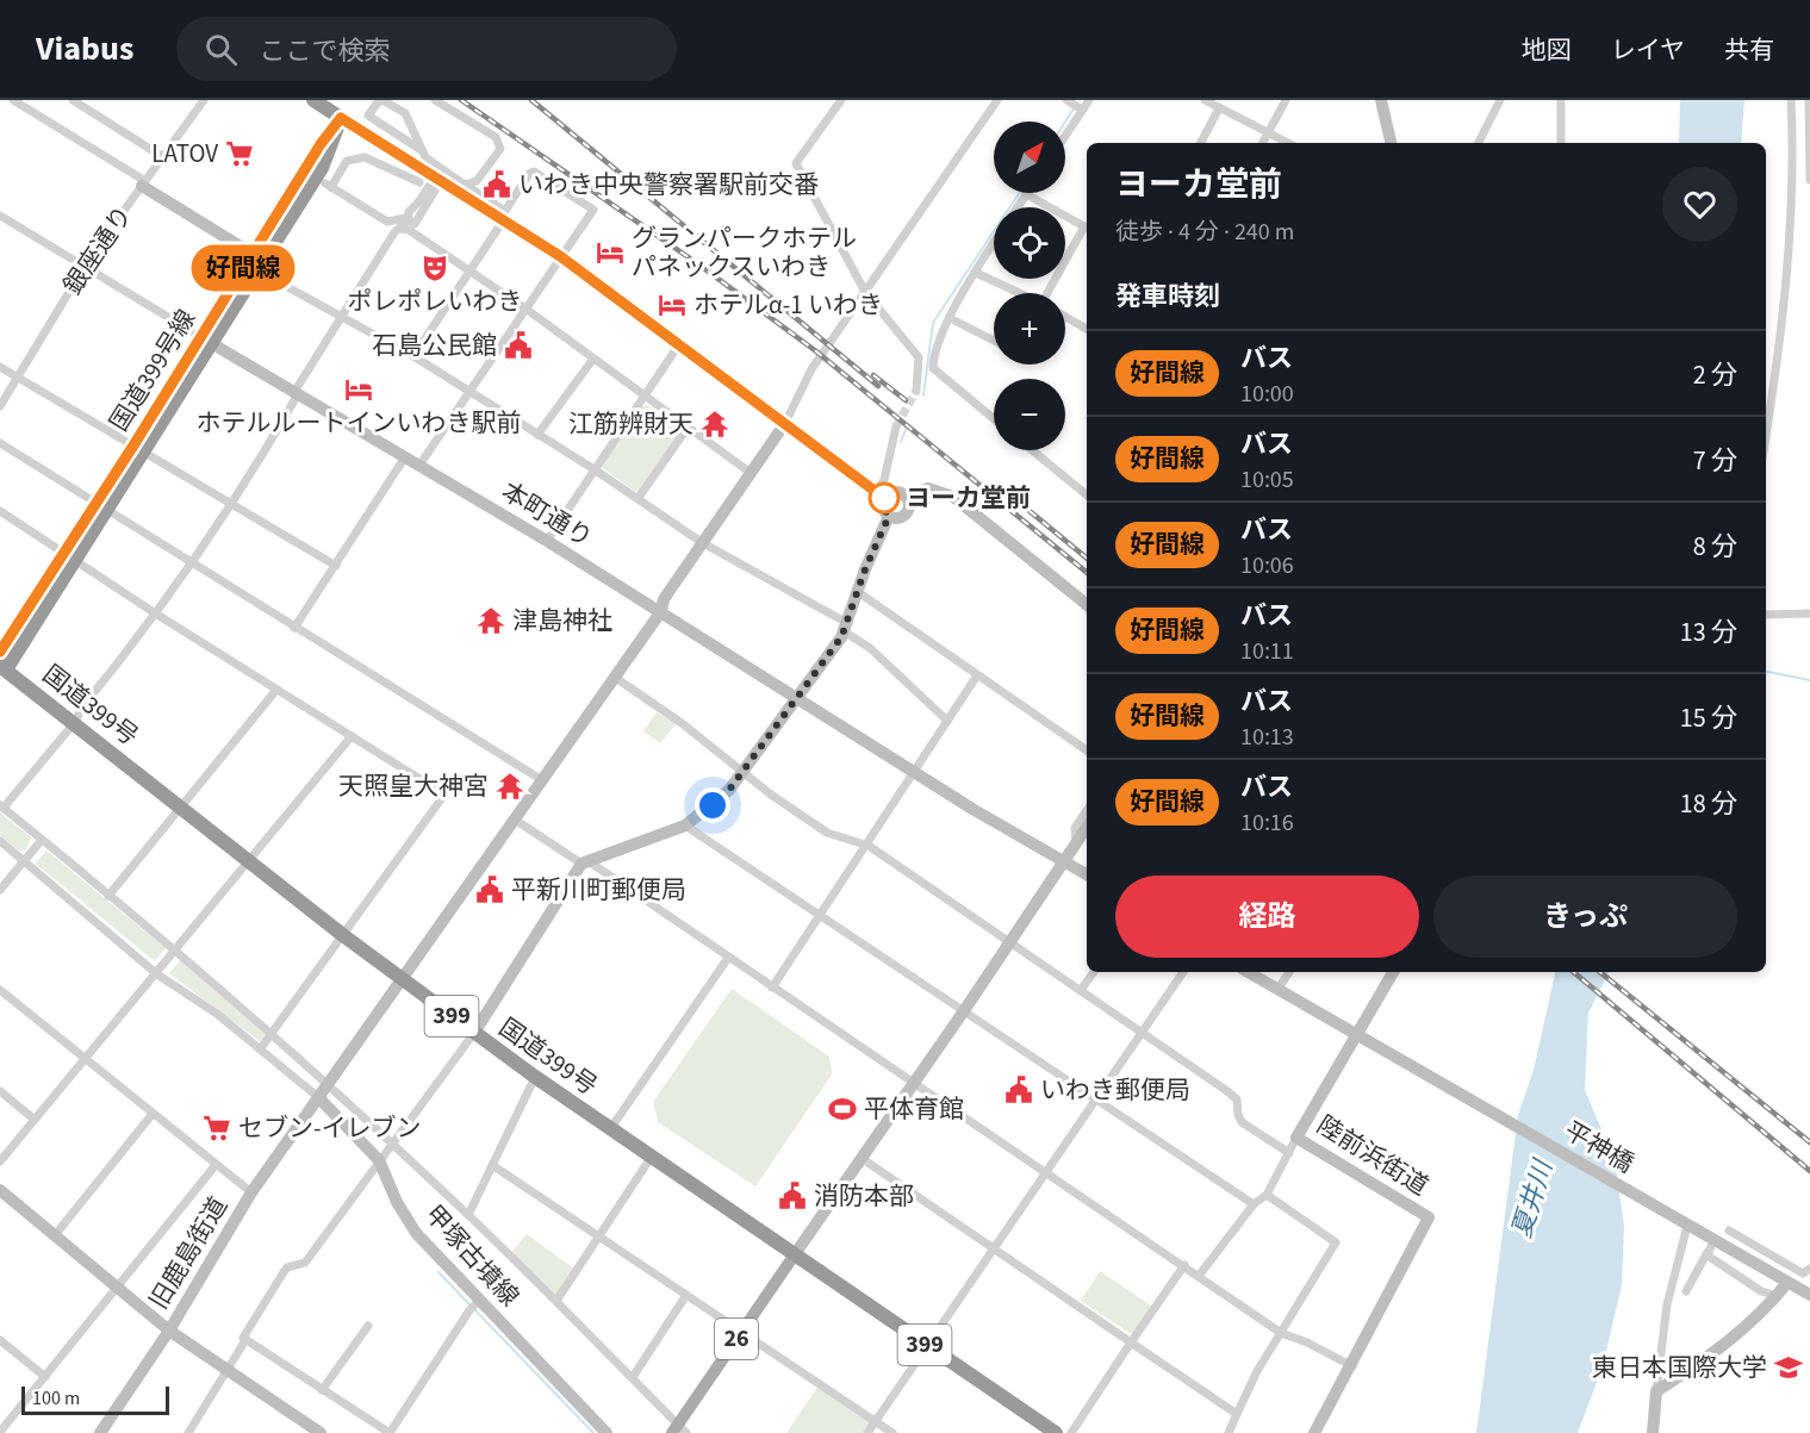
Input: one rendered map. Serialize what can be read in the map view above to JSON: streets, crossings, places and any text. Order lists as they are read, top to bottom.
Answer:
{
  "streets": {
    "highway": ["国道399号線", "国道399号", "399"],
    "main road": ["26"],
    "street": [
      "銀座通り",
      "本町通り",
      "平神橋",
      "陸前浜街道",
      "旧鹿島街道",
      "甲塚古墳線"
    ]
  },
  "crossings": [
    ["銀座通り", "本町通り"],
    ["国道399号線", "本町通り"],
    ["国道399号線", "国道399号"],
    ["国道399号", "26"],
    ["平神橋", "陸前浜街道"],
    ["旧鹿島街道", "甲塚古墳線"]
  ],
  "water": ["夏井川"],
  "places": {
    "supermarket": ["LATOV", "セブン-イレブン"],
    "public building": [
      "いわき中央警察署駅前交番",
      "石島公民館",
      "平新川町郵便局",
      "いわき郵便局",
      "消防本部"
    ],
    "hotel": ["グランパークホテル パネックスいわき", "ホテルα-1 いわき", "ホテルルートインいわき駅前"],
    "theatre": ["ポレポレいわき"],
    "temple": ["江筋辨財天", "津島神社", "天照皇大神宮"],
    "other": ["ヨーカ堂前"],
    "sports": ["平体育館"],
    "school or university": ["東日本国際大学"]
  },
  "lines": ["bus line 好間線"],
  "scale_bar": "100 m",
  "north": "top right",
  "page": {
    "header": "Viabus",
    "search": "ここで検索",
    "nav": ["地図", "レイヤ", "共有"],
    "on_map": "好間線",
    "map_buttons": ["+", "−"],
    "heading": [
      ["ヨーカ堂前", "徒歩 · 4 分 · 240 m"],
      "発車時刻"
    ],
    "list": [
      {
        "mark": "好間線",
        "name": "バス",
        "note": "10:00",
        "value": "2 分"
      },
      {
        "mark": "好間線",
        "name": "バス",
        "note": "10:05",
        "value": "7 分"
      },
      {
        "mark": "好間線",
        "name": "バス",
        "note": "10:06",
        "value": "8 分"
      },
      {
        "mark": "好間線",
        "name": "バス",
        "note": "10:11",
        "value": "13 分"
      },
      {
        "mark": "好間線",
        "name": "バス",
        "note": "10:13",
        "value": "15 分"
      },
      {
        "mark": "好間線",
        "name": "バス",
        "note": "10:16",
        "value": "18 分"
      }
    ],
    "buttons": ["経路", "きっぷ"],
    "scale": "100 m"
  }
}
